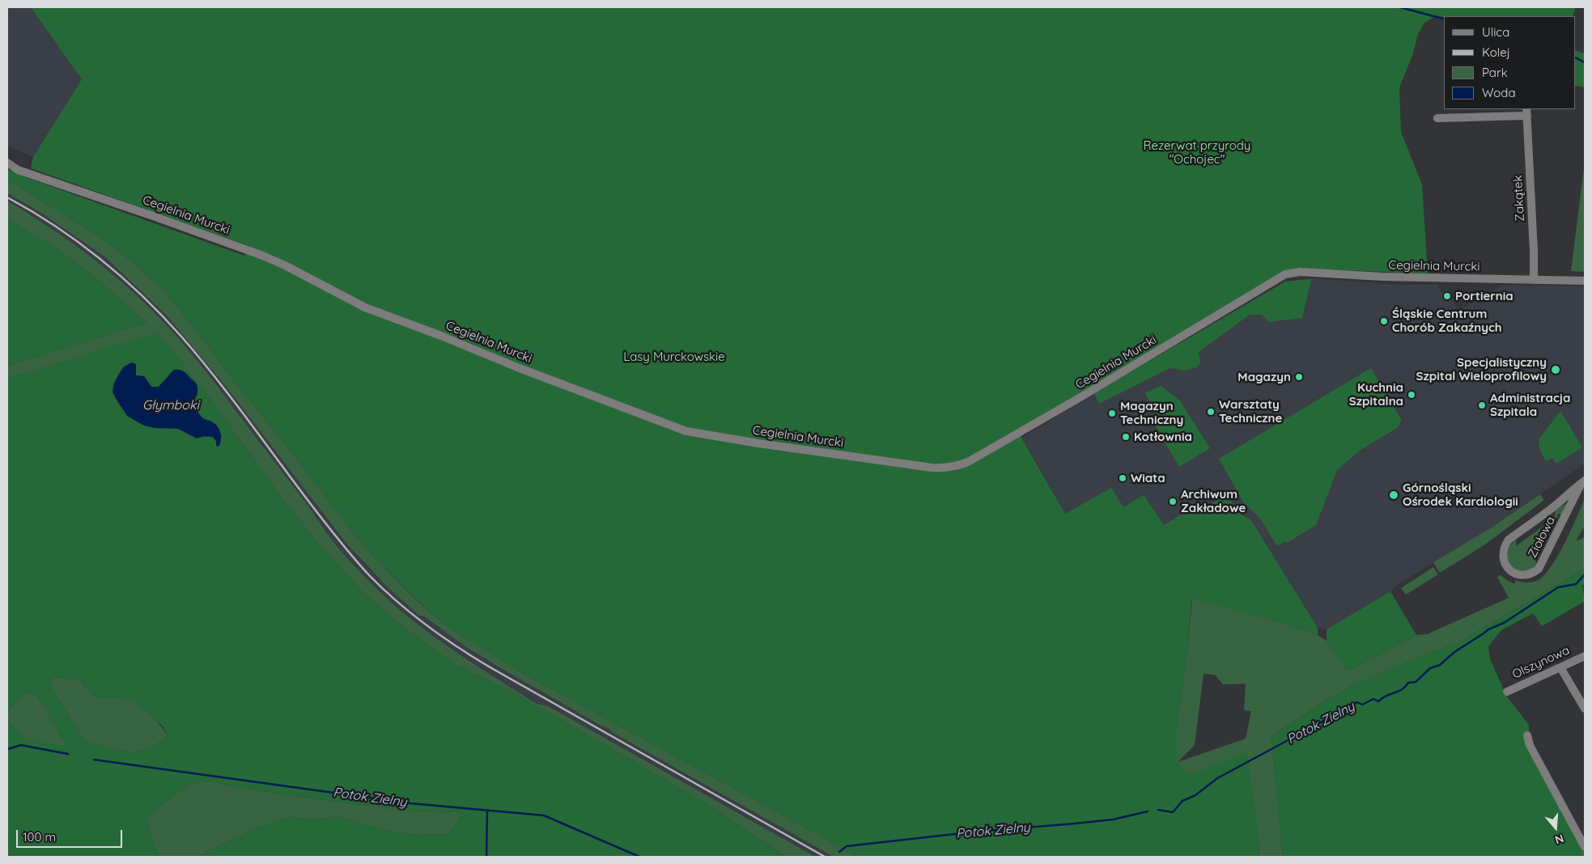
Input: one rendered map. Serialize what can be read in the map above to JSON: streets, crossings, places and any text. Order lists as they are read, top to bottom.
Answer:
{
  "streets": {
    "street": [
      "Zakątek",
      "Cegielnia Murcki",
      "Ziołowa",
      "Olszynowa"
    ]
  },
  "crossings": [
    ["Zakątek", "Cegielnia Murcki"]
  ],
  "water": ["Głymboki", "Potok Zielny"],
  "parks": ["Rezerwat przyrody \"Ochojec\"", "Lasy Murckowskie"],
  "places": [
    "Portiernia",
    "Śląskie Centrum Chorób Zakaźnych",
    "Specjalistyczny Szpital Wieloprofilowy",
    "Magazyn",
    "Kuchnia Szpitalna",
    "Administracja Szpitala",
    "Warsztaty Techniczne",
    "Magazyn Techniczny",
    "Kotłownia",
    "Wiata",
    "Górnośląski Ośrodek Kardiologii",
    "Archiwum Zakładowe"
  ],
  "legend": [
    "Ulica",
    "Kolej",
    "Park",
    "Woda"
  ],
  "scale_bar": "100 m",
  "north": "bottom"
}
